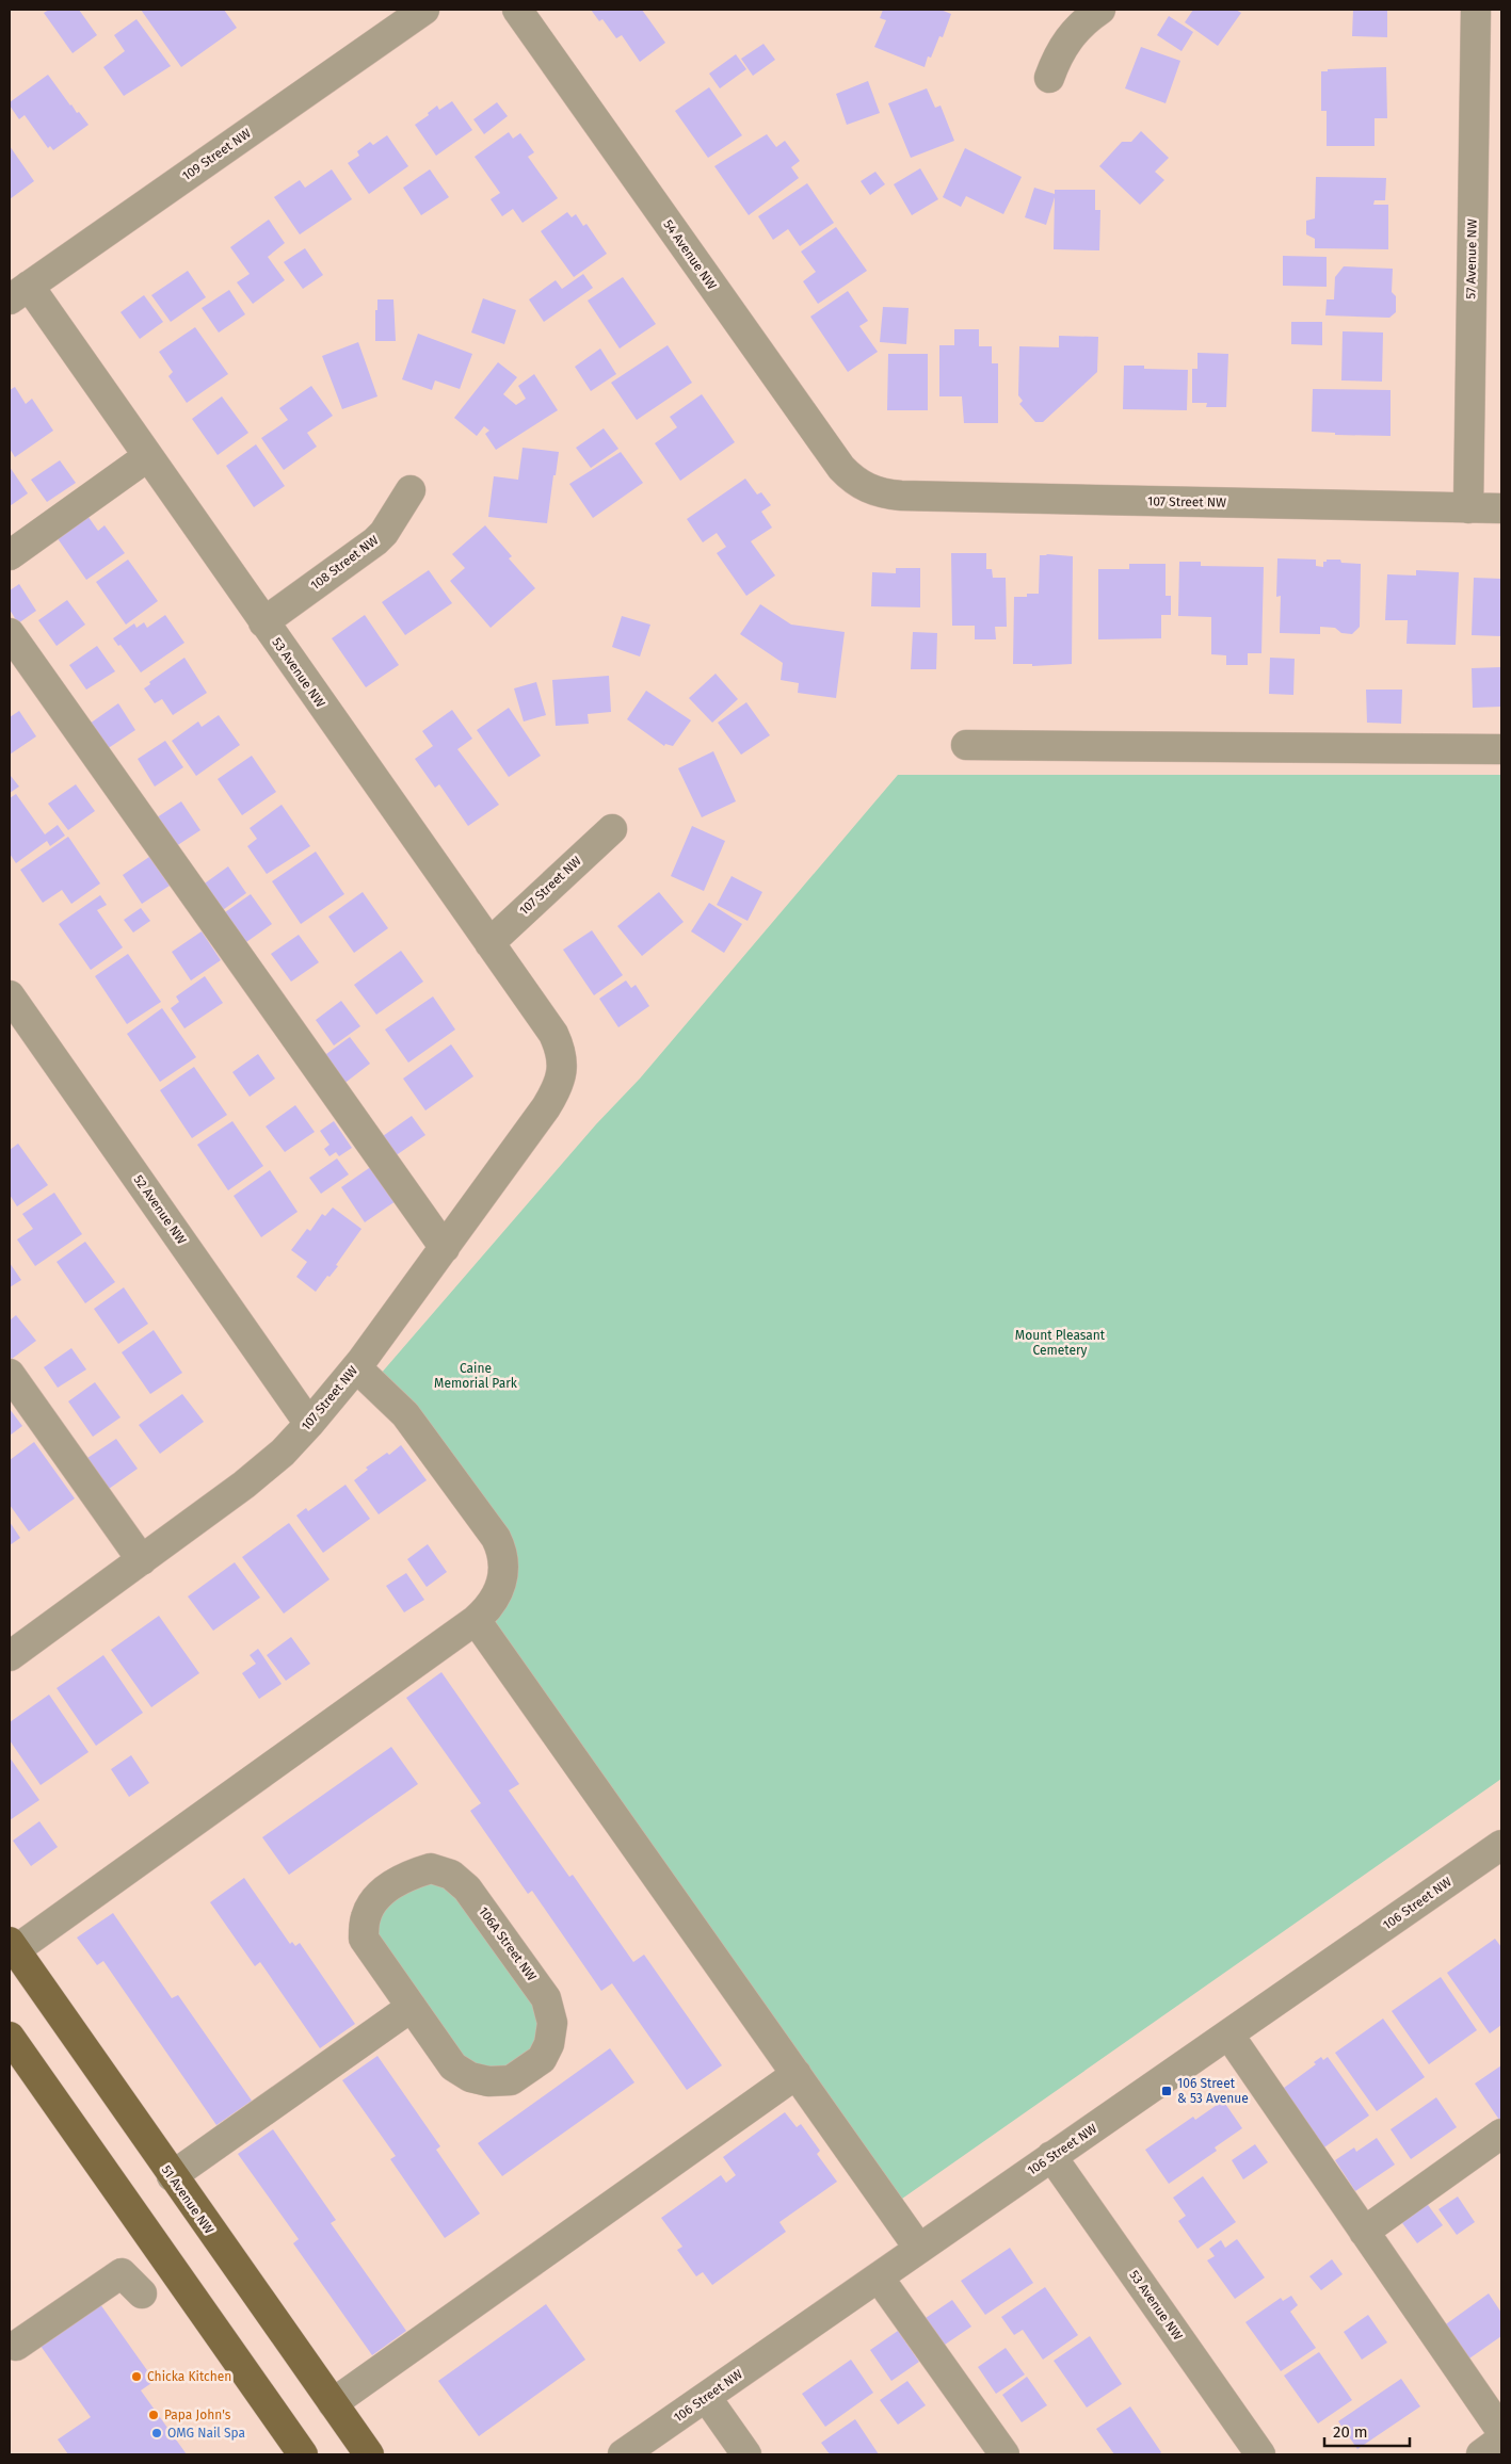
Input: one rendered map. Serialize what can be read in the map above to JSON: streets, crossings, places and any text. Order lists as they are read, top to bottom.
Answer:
{
  "streets": {
    "main road": ["51 Avenue NW"],
    "street": [
      "109 Street NW",
      "54 Avenue NW",
      "57 Avenue NW",
      "107 Street NW",
      "108 Street NW",
      "53 Avenue NW",
      "52 Avenue NW",
      "106 Street NW",
      "106A Street NW"
    ]
  },
  "crossings": [
    ["109 Street NW", "53 Avenue NW"],
    ["54 Avenue NW", "107 Street NW"],
    ["57 Avenue NW", "107 Street NW"],
    ["107 Street NW", "53 Avenue NW"],
    ["107 Street NW", "52 Avenue NW"],
    ["108 Street NW", "53 Avenue NW"],
    ["53 Avenue NW", "106 Street NW"]
  ],
  "parks": ["Mount Pleasant Cemetery", "Caine Memorial Park"],
  "places": {
    "transit": ["106 Street & 53 Avenue"],
    "other": ["Chicka Kitchen", "Papa John's", "OMG Nail Spa"]
  },
  "scale_bar": "20 m"
}
